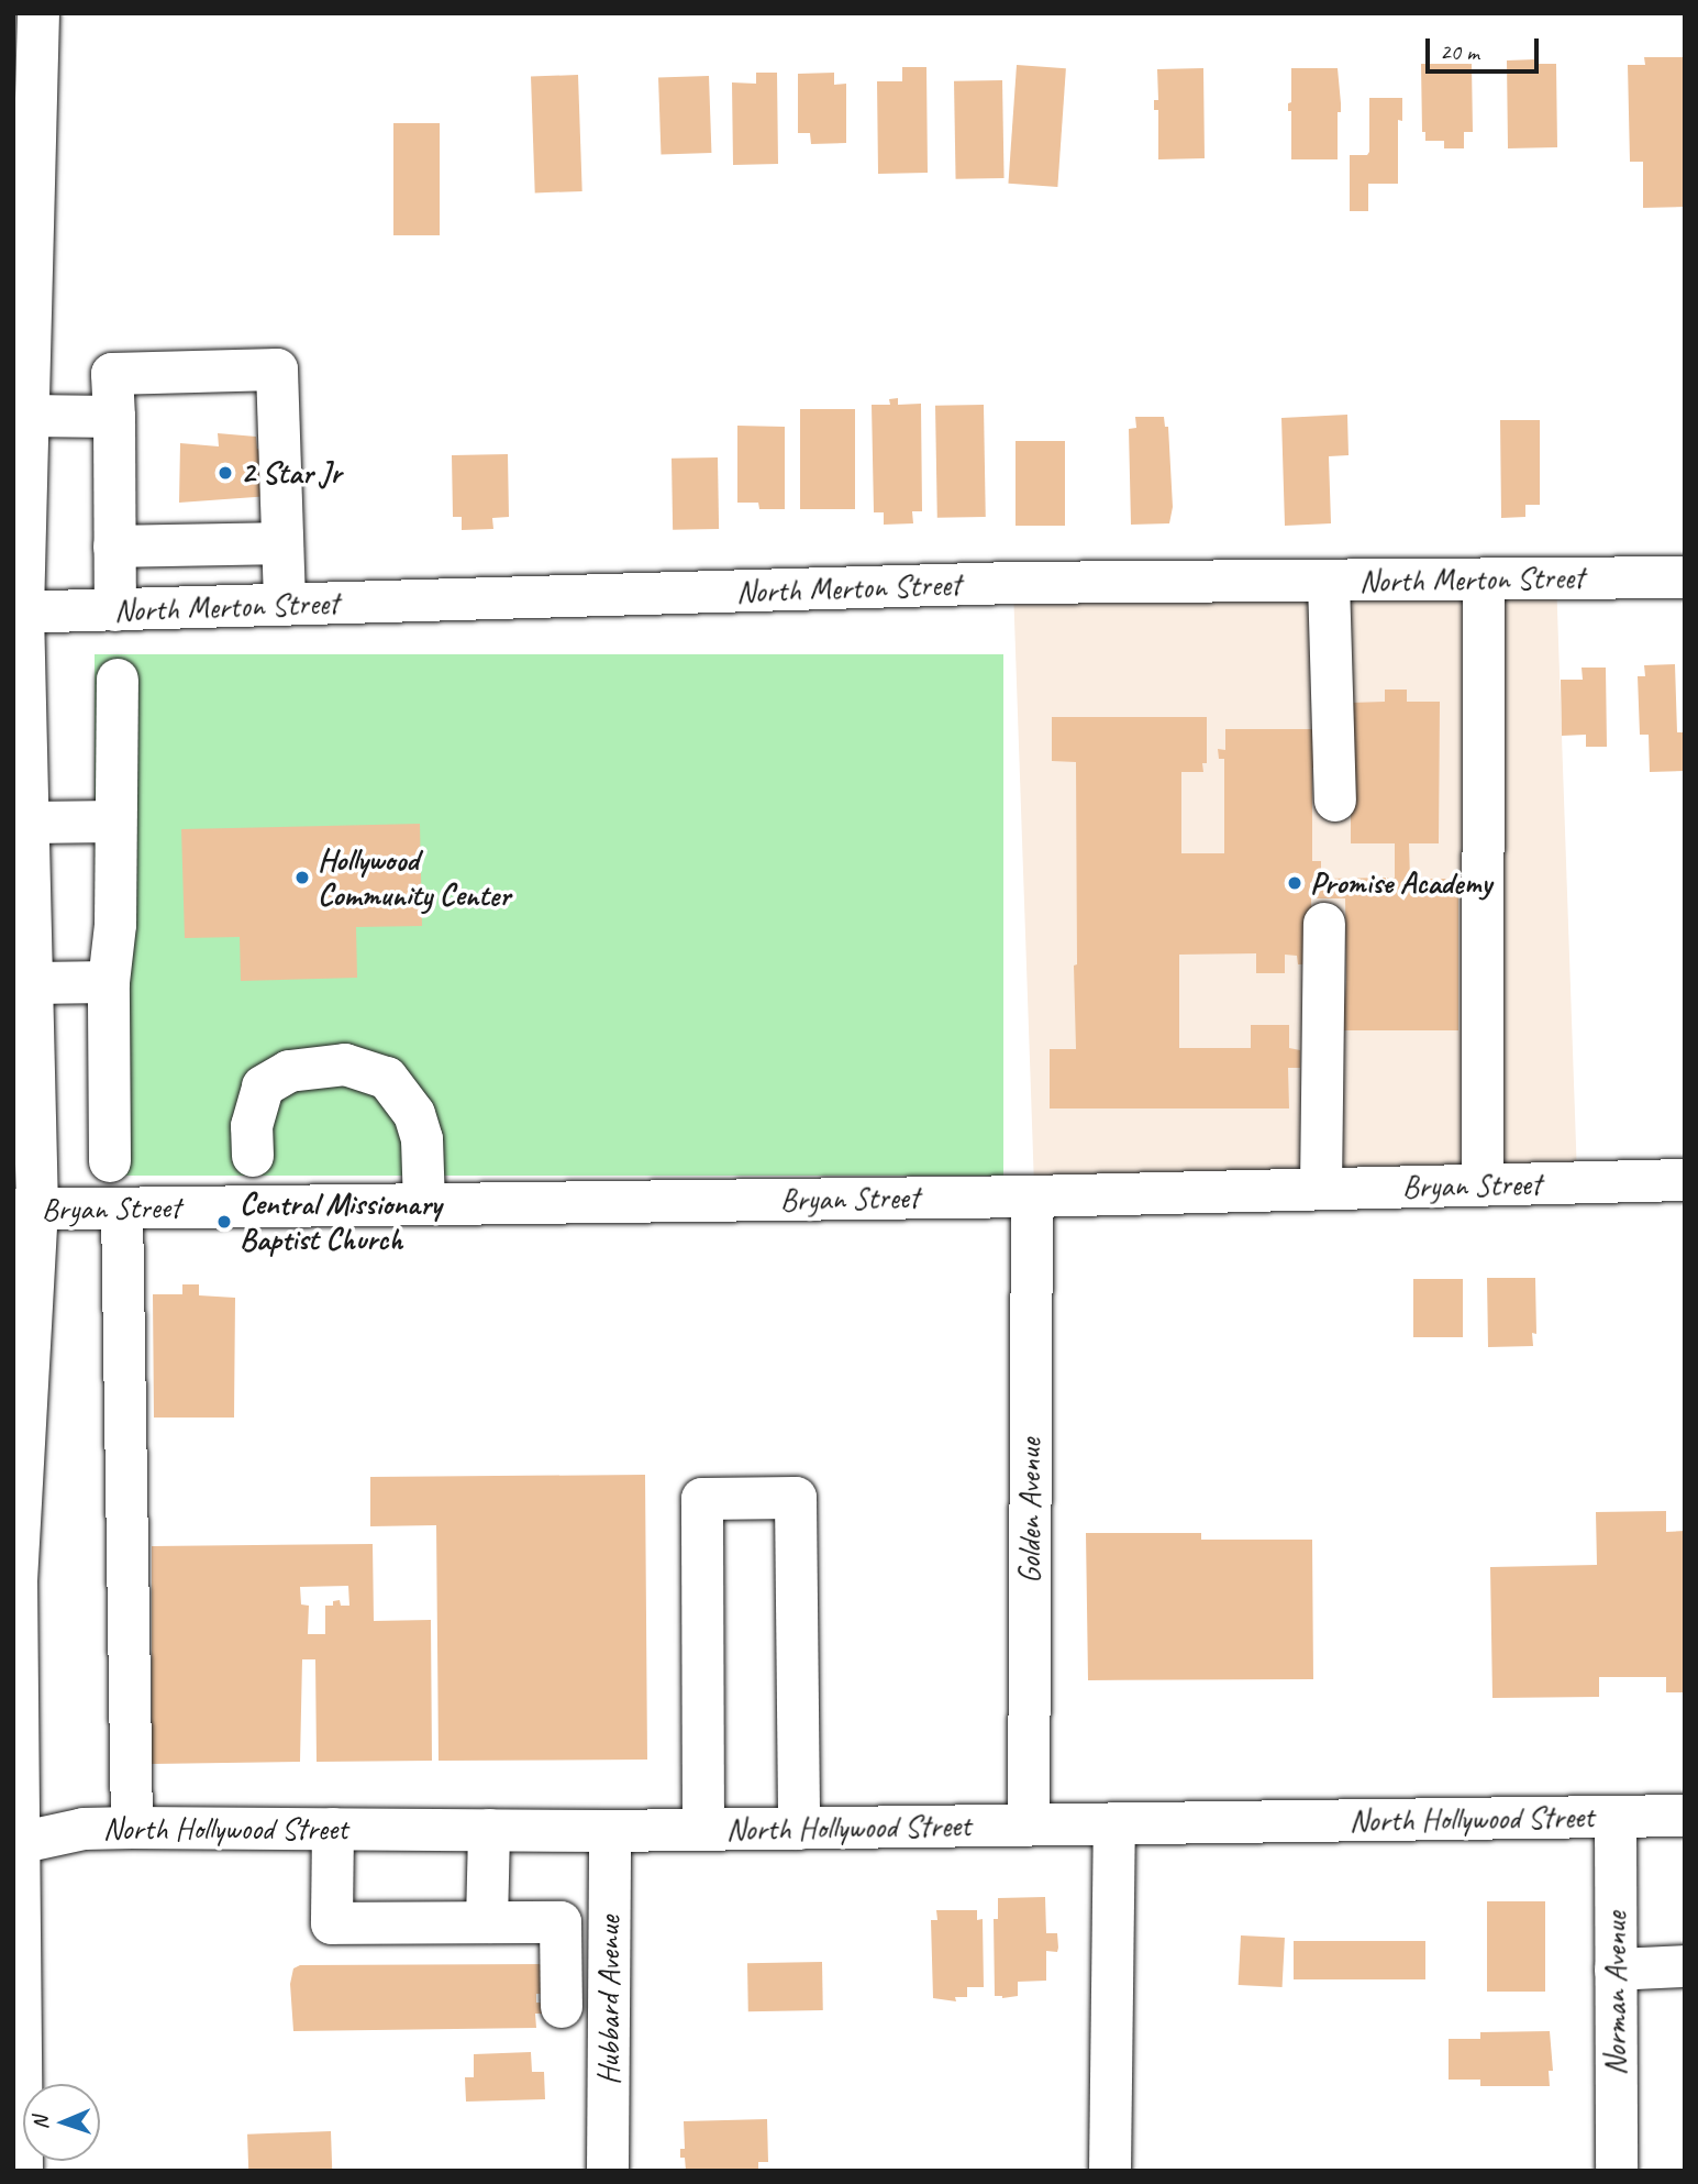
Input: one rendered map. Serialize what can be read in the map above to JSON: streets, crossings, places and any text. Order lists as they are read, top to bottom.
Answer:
{
  "streets": {
    "street": [
      "North Merton Street",
      "Bryan Street",
      "Golden Avenue",
      "North Hollywood Street",
      "Norman Avenue",
      "Hubbard Avenue"
    ]
  },
  "crossings": [
    ["Bryan Street", "Golden Avenue"],
    ["Golden Avenue", "North Hollywood Street"],
    ["North Hollywood Street", "Norman Avenue"],
    ["North Hollywood Street", "Hubbard Avenue"]
  ],
  "places": [
    "2 Star Jr",
    "Hollywood Community Center",
    "Promise Academy",
    "Central Missionary Baptist Church"
  ],
  "scale_bar": "20 m",
  "north": "left"
}
